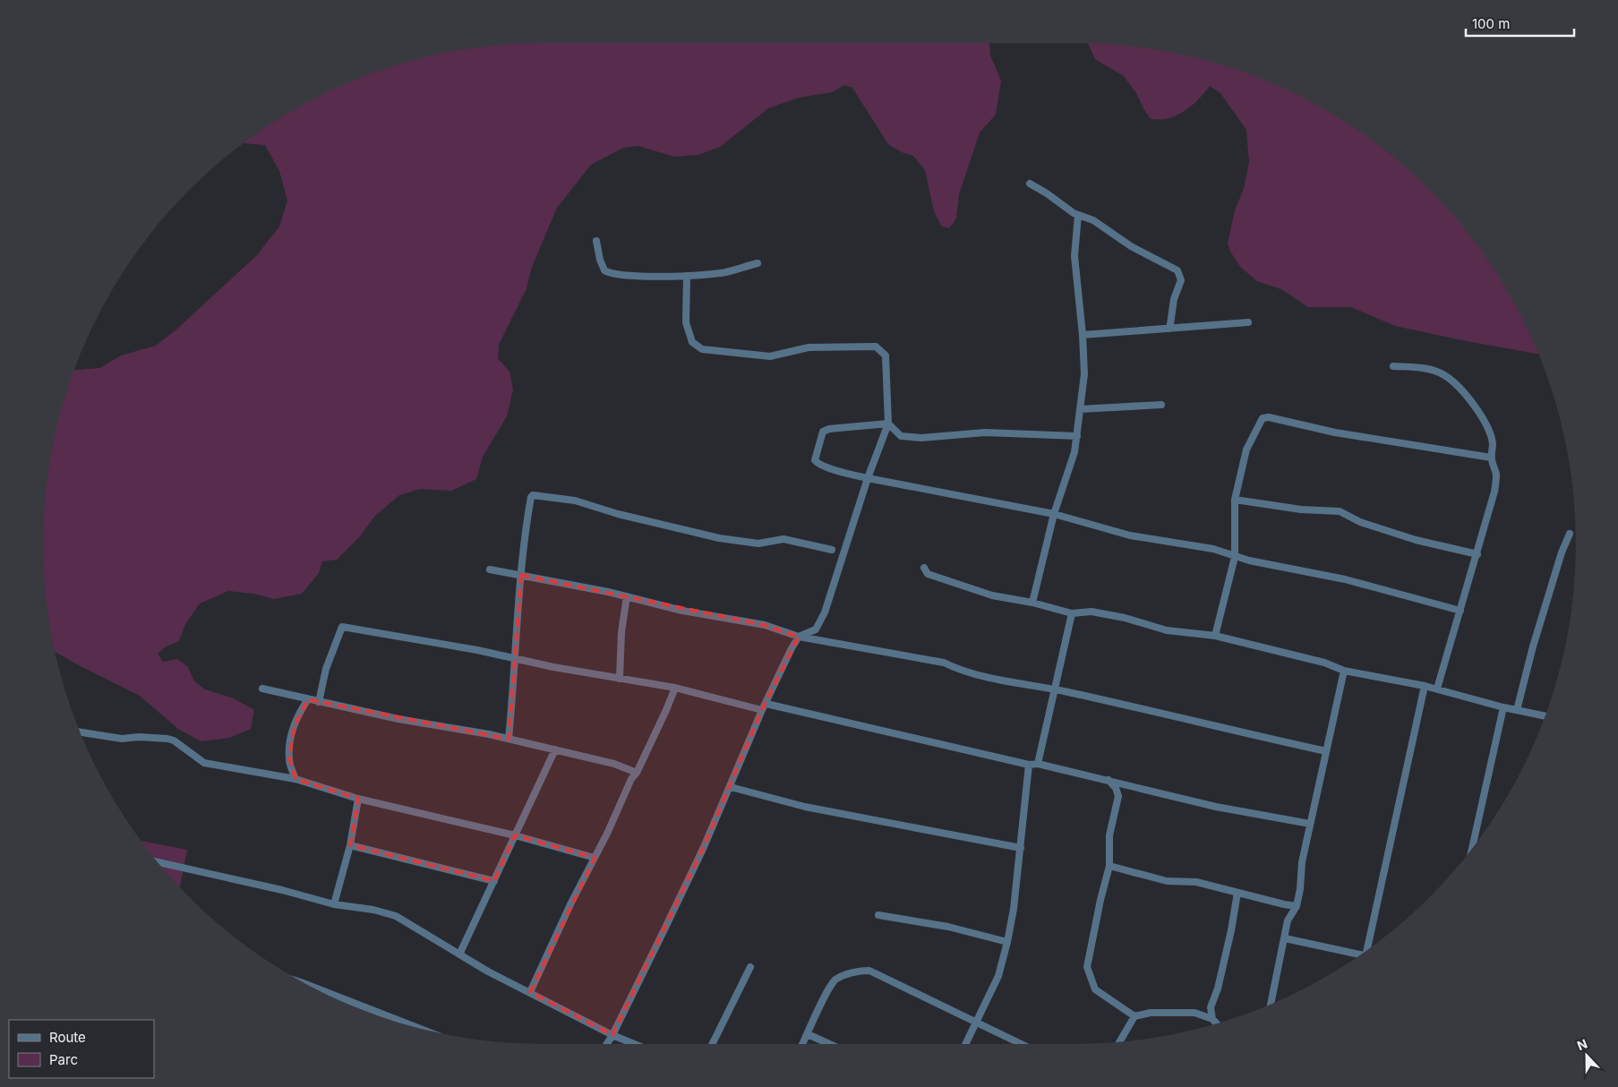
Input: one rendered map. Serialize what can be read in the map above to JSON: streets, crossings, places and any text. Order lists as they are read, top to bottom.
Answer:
{
  "legend": ["Route", "Parc"],
  "scale_bar": "100 m",
  "north": "top"
}
